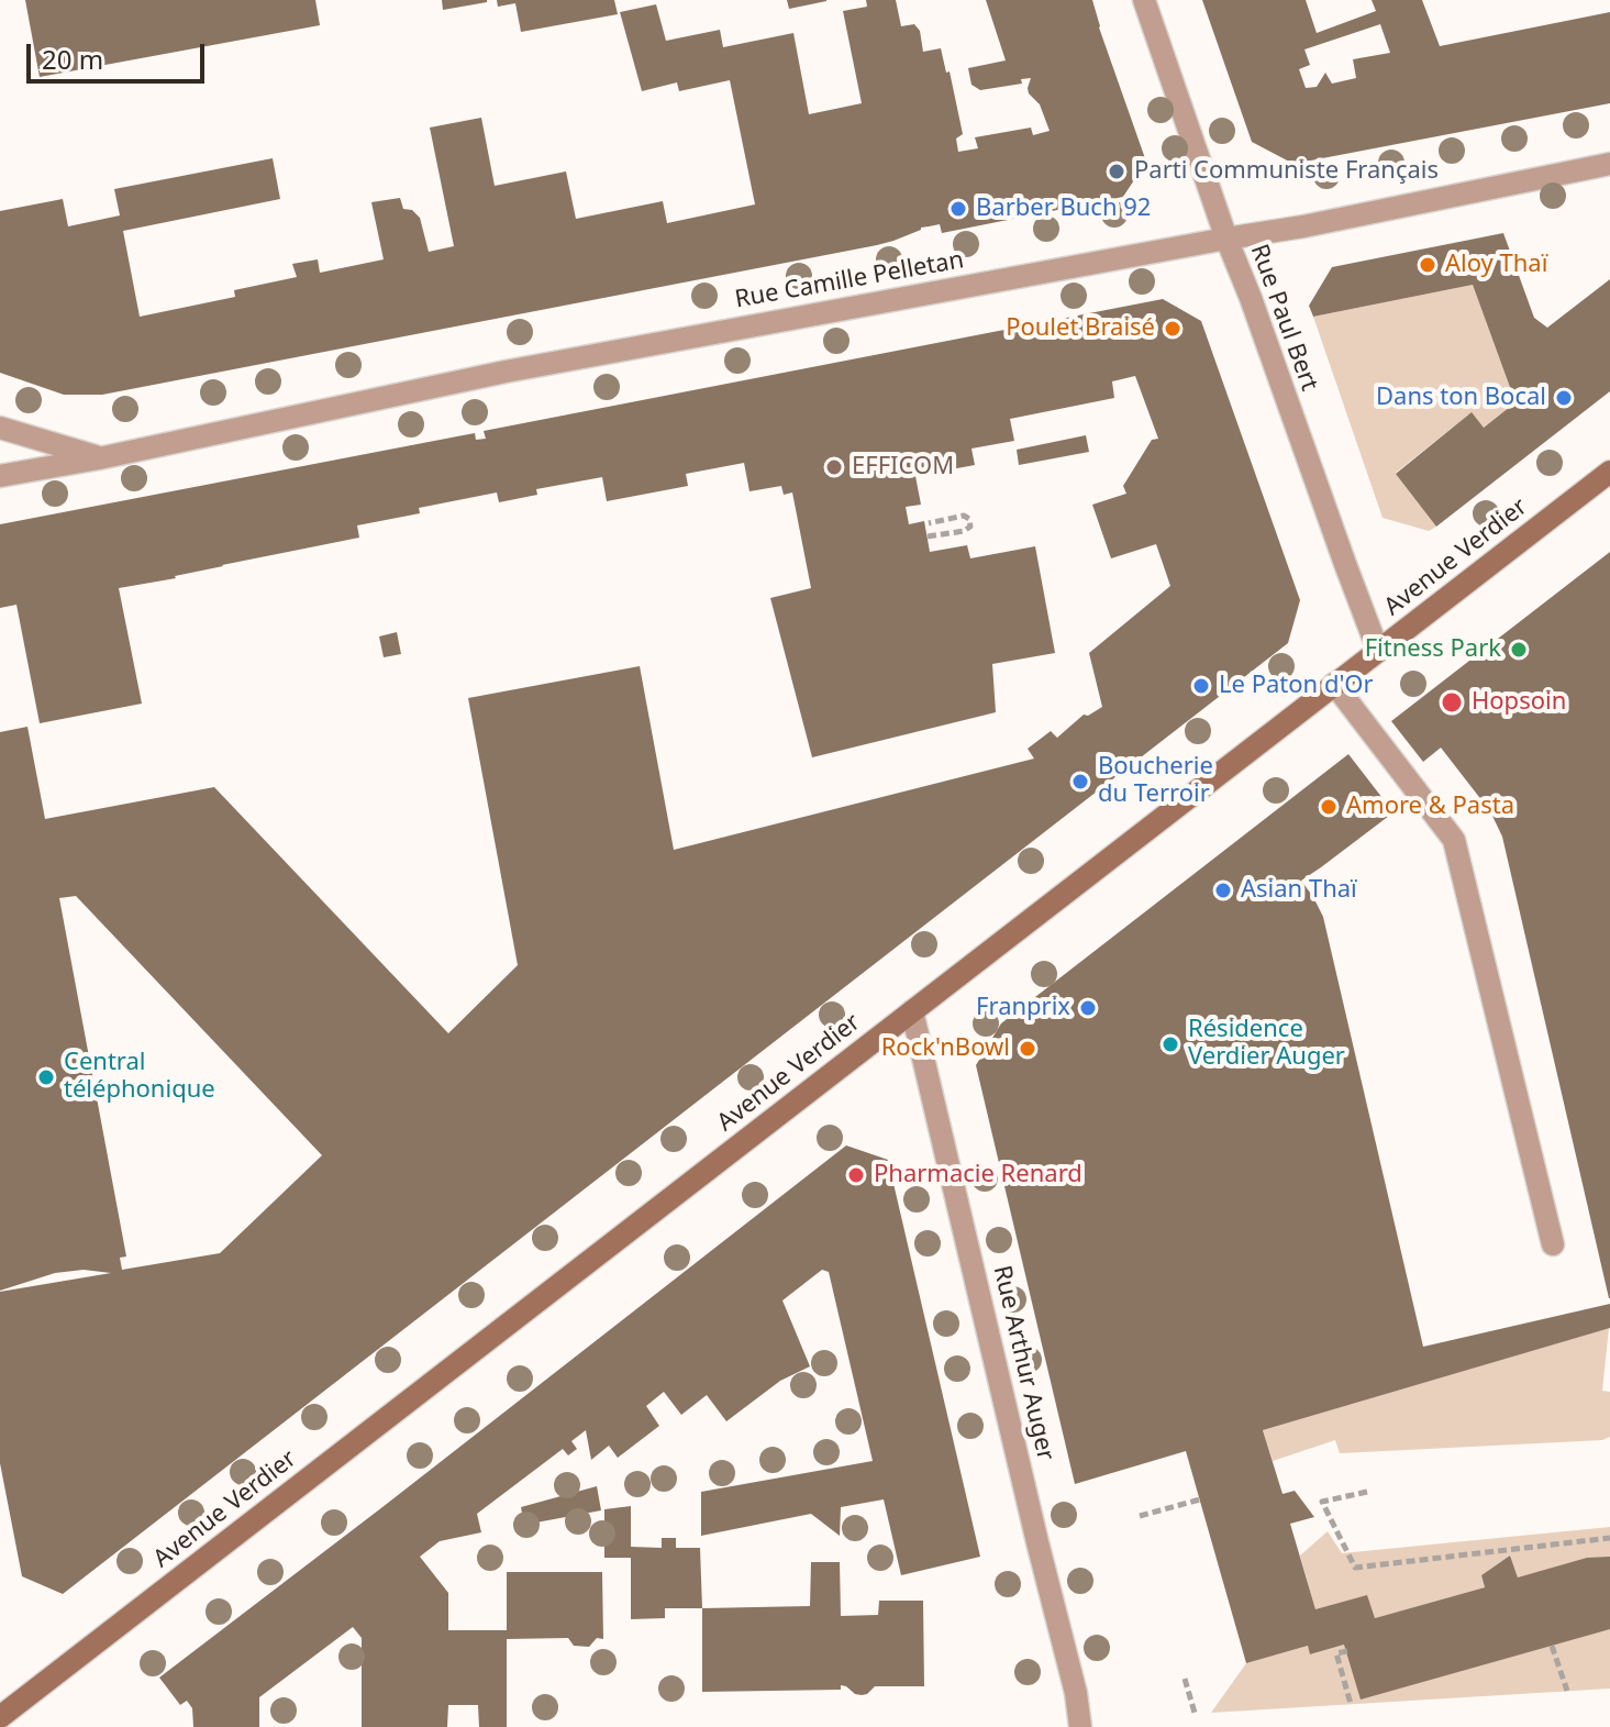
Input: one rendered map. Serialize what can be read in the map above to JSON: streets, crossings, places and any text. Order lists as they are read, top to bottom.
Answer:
{
  "streets": {
    "main road": ["Avenue Verdier"],
    "street": ["Rue Camille Pelletan", "Rue Paul Bert", "Rue Arthur Auger"]
  },
  "crossings": [
    ["Rue Camille Pelletan", "Rue Paul Bert"],
    ["Rue Paul Bert", "Avenue Verdier"],
    ["Avenue Verdier", "Rue Arthur Auger"]
  ],
  "places": [
    "Parti Communiste Français",
    "Barber Buch 92",
    "Aloy Thaï",
    "Poulet Braisé",
    "Dans ton Bocal",
    "EFFICOM",
    "Fitness Park",
    "Le Paton d'Or",
    "Hopsoin",
    "Boucherie du Terroir",
    "Amore & Pasta",
    "Asian Thaï",
    "Franprix",
    "Résidence Verdier Auger",
    "Rock'nBowl",
    "Central téléphonique",
    "Pharmacie Renard"
  ],
  "scale_bar": "20 m"
}
